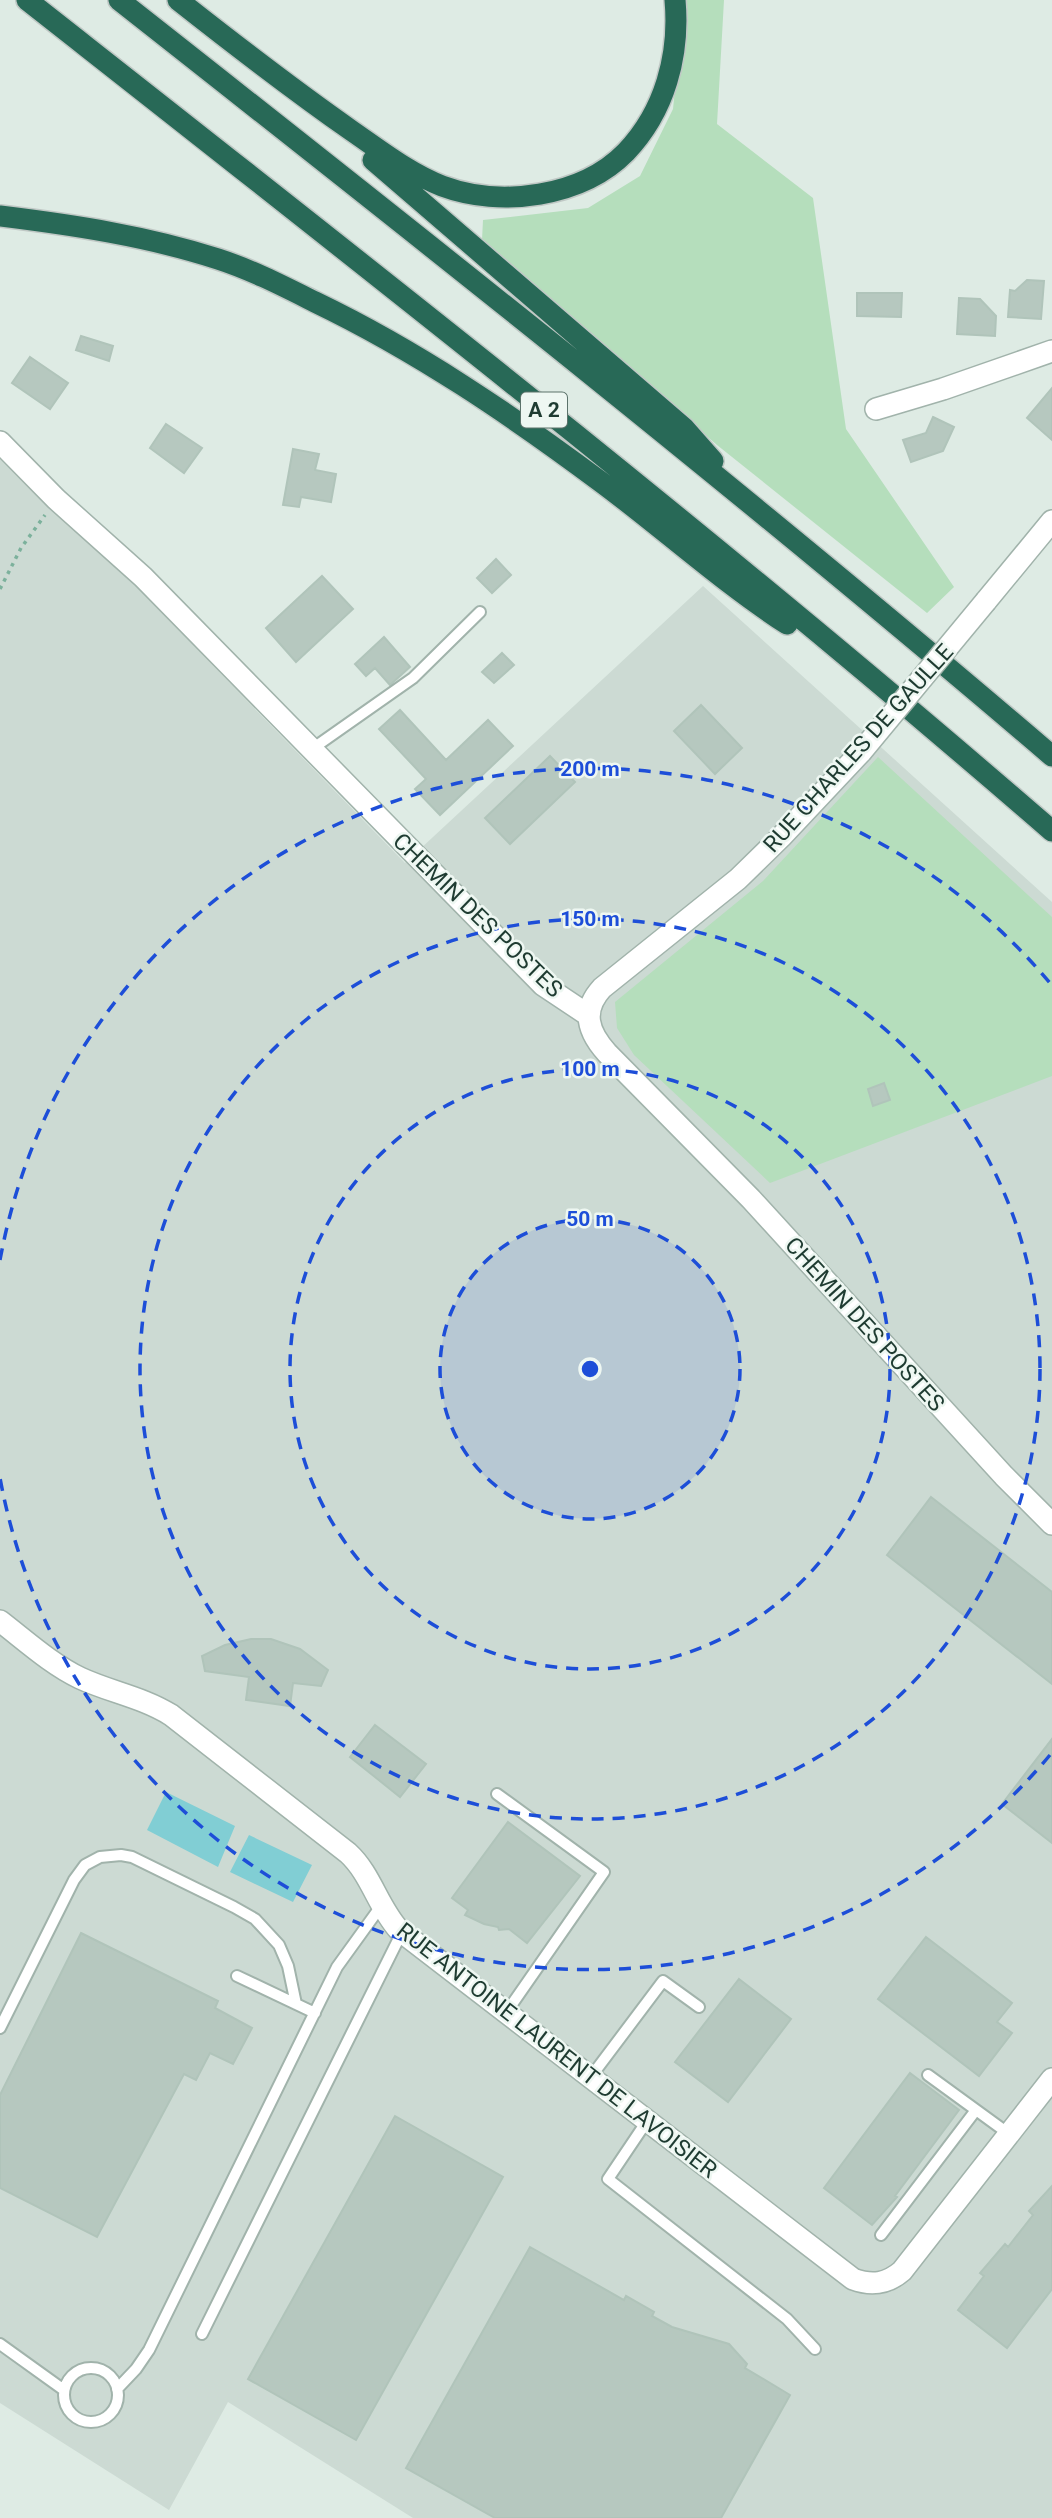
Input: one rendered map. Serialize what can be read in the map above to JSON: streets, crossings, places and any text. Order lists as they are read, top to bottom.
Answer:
{
  "streets": {
    "highway": ["A 2"],
    "street": ["RUE CHARLES DE GAULLE", "CHEMIN DES POSTES", "RUE ANTOINE LAURENT DE LAVOISIER"]
  },
  "crossings": [
    ["RUE CHARLES DE GAULLE", "CHEMIN DES POSTES"]
  ],
  "rings": [
    "200 m",
    "150 m",
    "100 m",
    "50 m"
  ]
}
